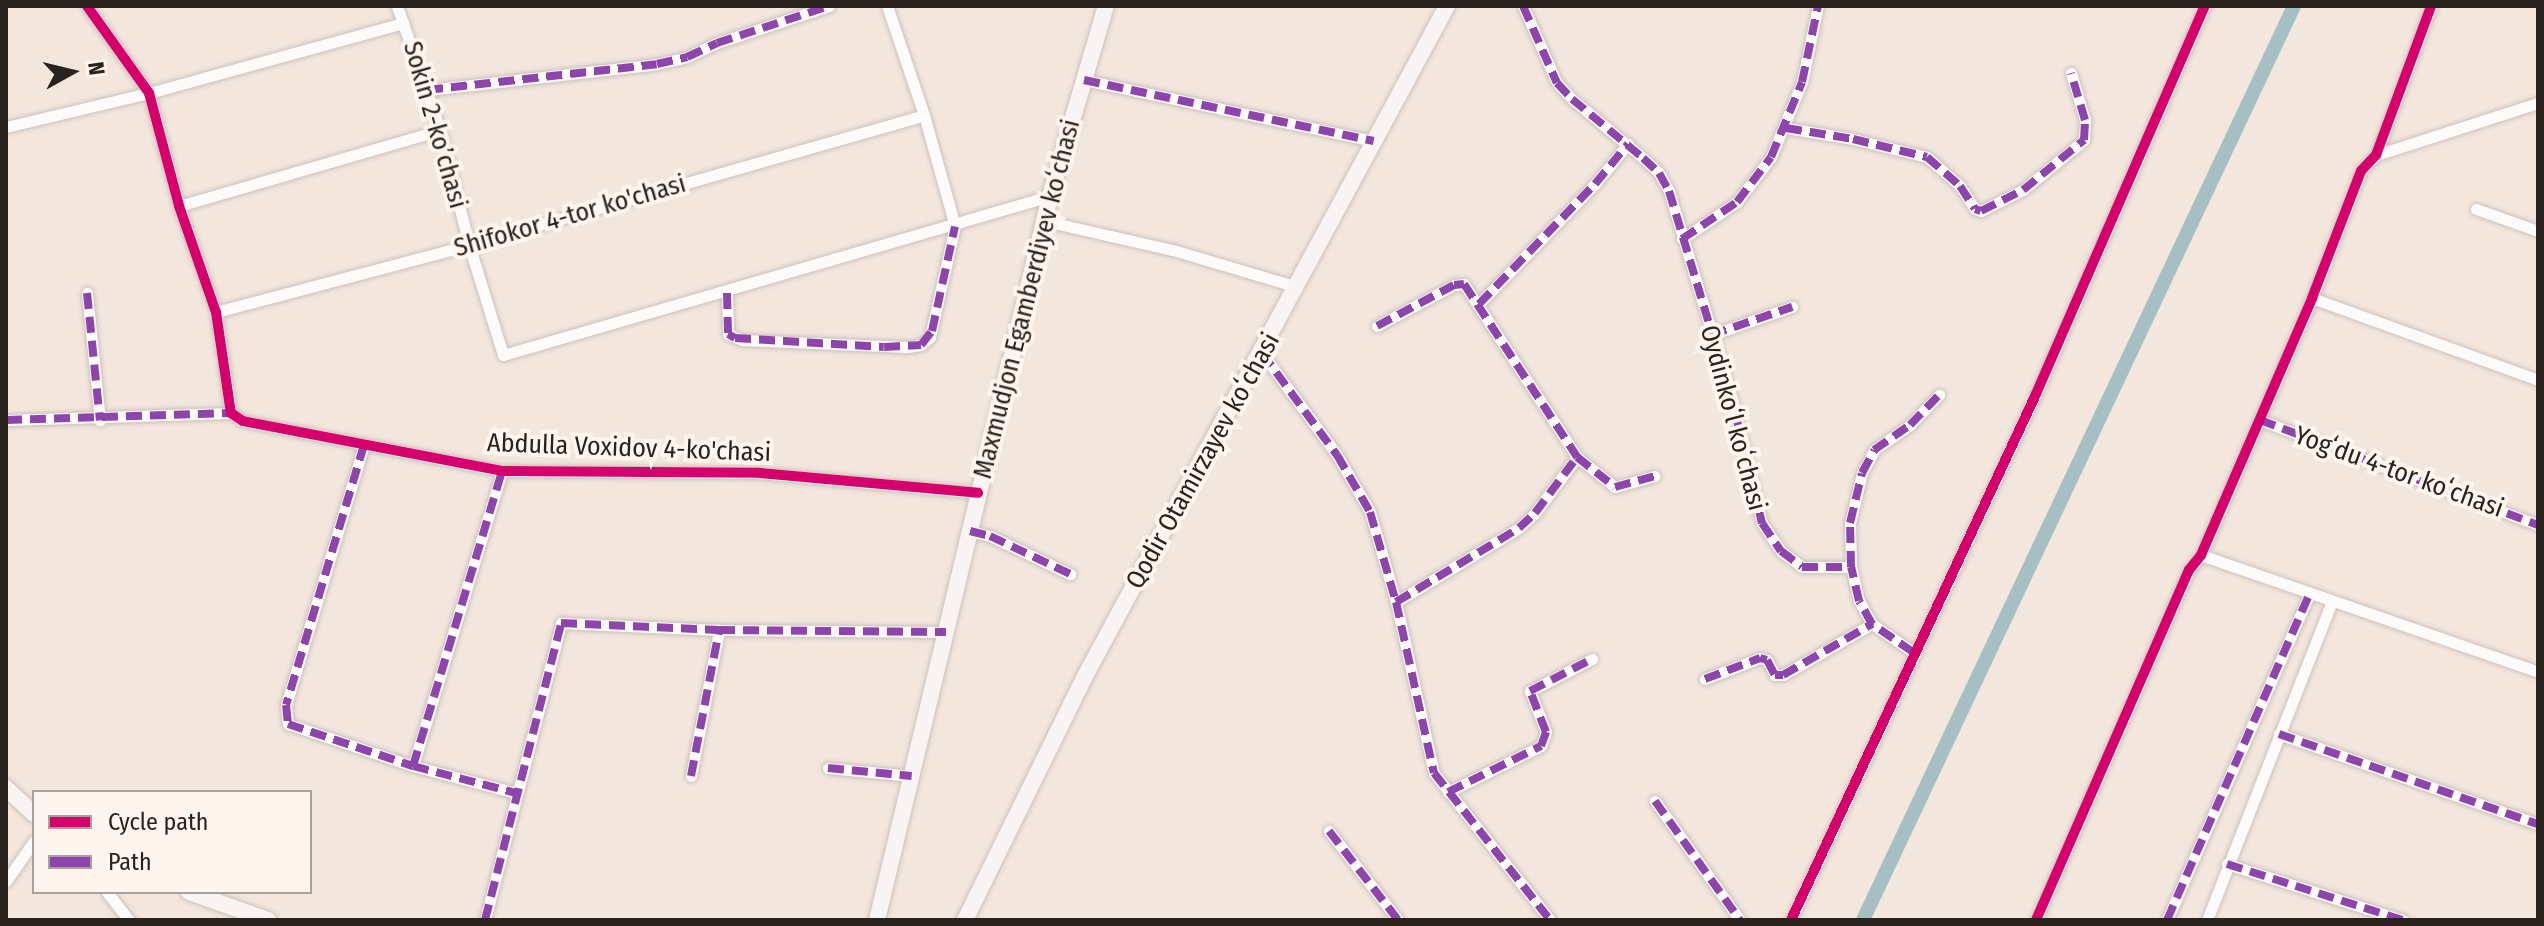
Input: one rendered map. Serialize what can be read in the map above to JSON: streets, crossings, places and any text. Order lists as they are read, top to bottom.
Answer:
{
  "streets": {
    "main road": ["Maxmudjon Egamberdiyev koʻchasi", "Qodir Otamirzayev koʻchasi"],
    "street": [
      "Sokin 2-koʼchasi",
      "Shifokor 4-tor ko'chasi",
      "Oydinkoʻl koʻchasi",
      "Abdulla Voxidov 4-ko'chasi",
      "Yogʻdu 4-tor koʻchasi"
    ]
  },
  "crossings": [
    ["Sokin 2-koʼchasi", "Shifokor 4-tor ko'chasi"],
    ["Maxmudjon Egamberdiyev koʻchasi", "Abdulla Voxidov 4-ko'chasi"]
  ],
  "legend": ["Cycle path", "Path"],
  "north": "right"
}
